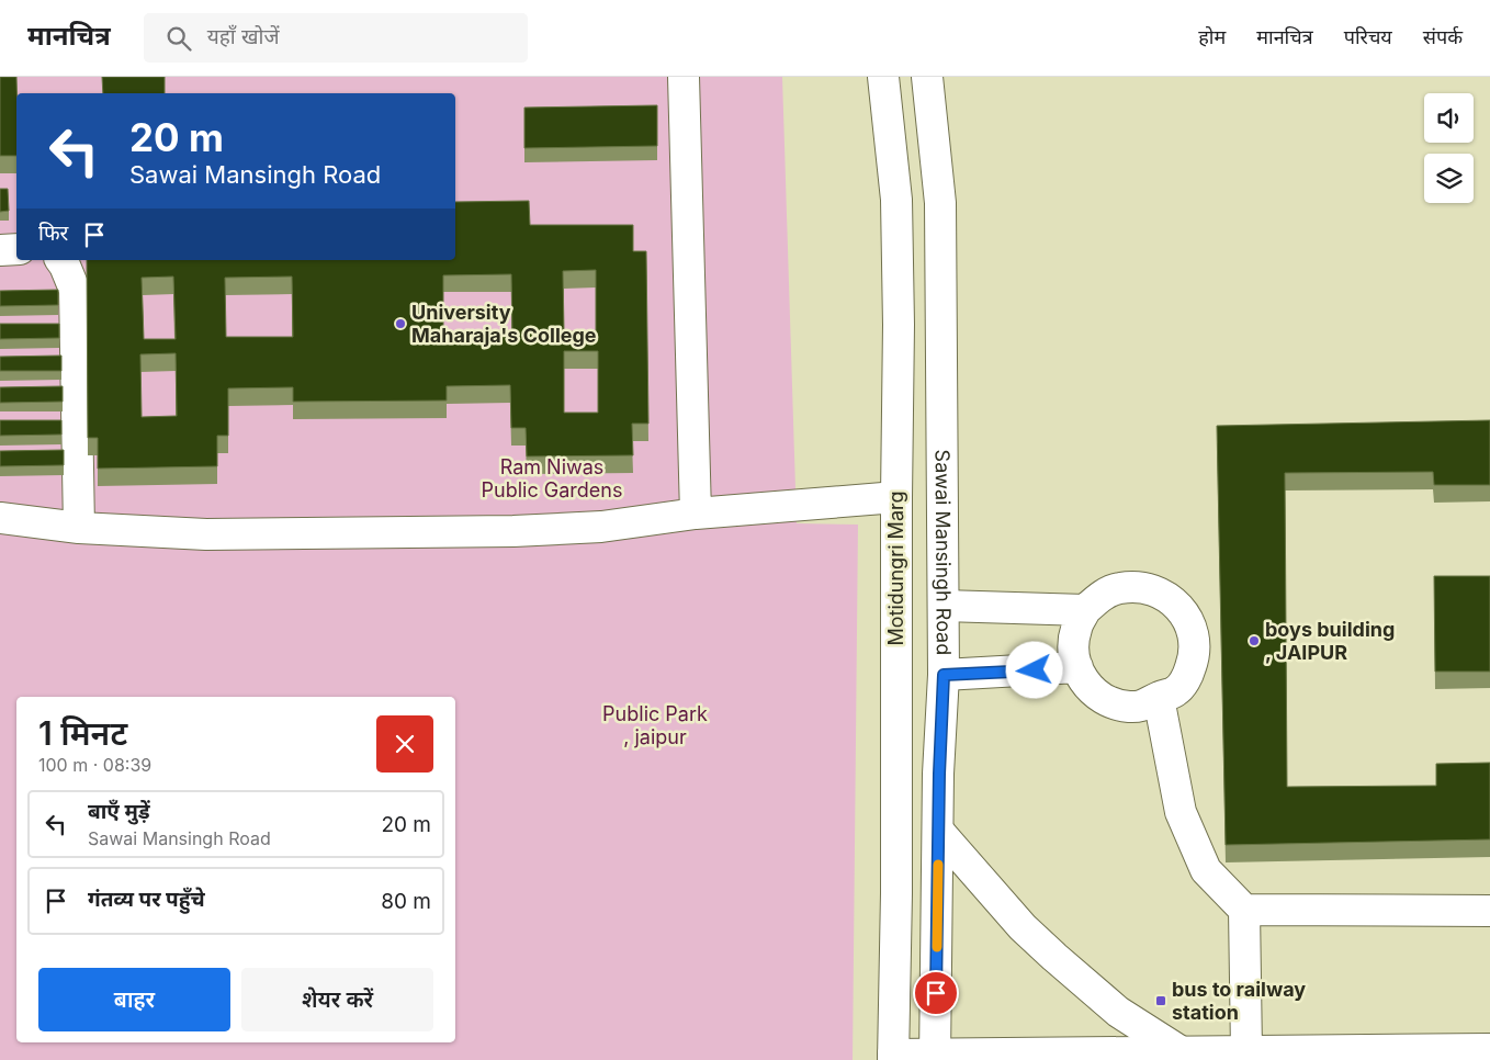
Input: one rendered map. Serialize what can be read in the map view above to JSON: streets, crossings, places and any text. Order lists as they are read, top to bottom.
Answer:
{
  "streets": {
    "main road": ["Sawai Mansingh Road", "Motidungri Marg"]
  },
  "parks": ["Ram Niwas Public Gardens", "Public Park , jaipur"],
  "places": {
    "other": ["University Maharaja's College", "boys building , JAIPUR"],
    "transit": ["bus to railway station"]
  },
  "page": {
    "header": "मानचित्र",
    "search": "यहाँ खोजें",
    "nav": [
      "होम",
      "मानचित्र",
      "परिचय",
      "संपर्क"
    ],
    "turn": ["20 m", "Sawai Mansingh Road"],
    "then": "फिर",
    "heading": ["1 मिनट", "100 m · 08:39"],
    "list": [
      {
        "name": "बाएँ मुड़ें",
        "note": "Sawai Mansingh Road",
        "value": "20 m"
      },
      {
        "name": "गंतव्य पर पहुँचे",
        "value": "80 m"
      }
    ],
    "buttons": ["बाहर", "शेयर करें"]
  }
}
